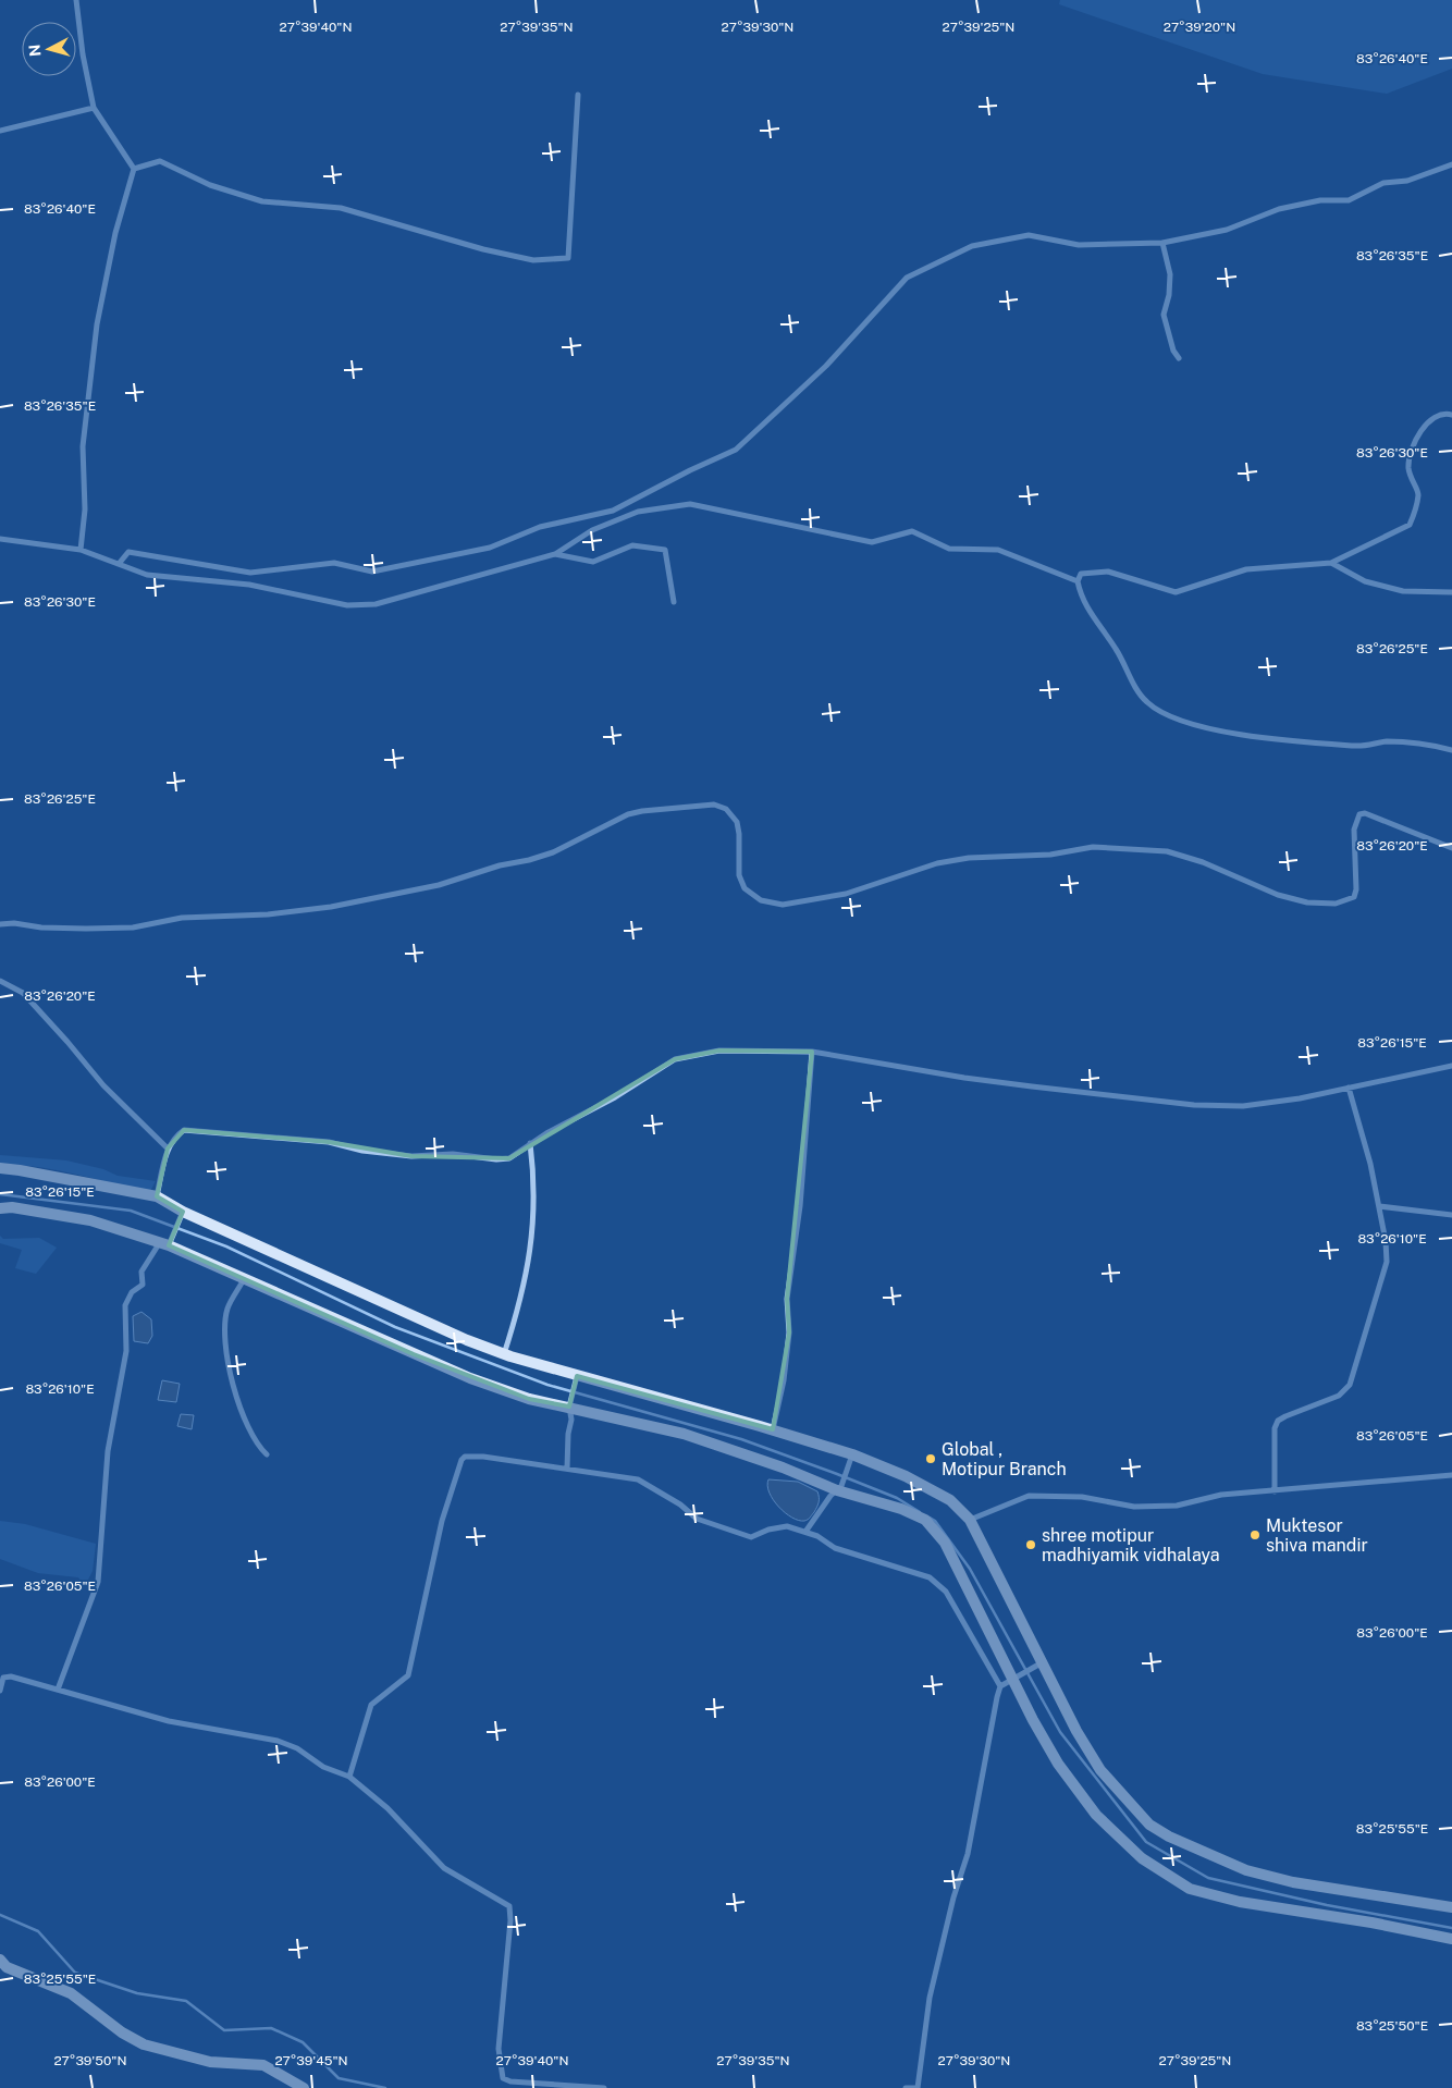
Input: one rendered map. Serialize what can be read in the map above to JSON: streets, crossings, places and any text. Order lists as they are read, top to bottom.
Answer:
{
  "places": ["Global , Motipur Branch", "Muktesor shiva mandir", "shree motipur madhiyamik vidhalaya"],
  "north": "left",
  "coordinates": [
    "27°39'40\"N",
    "27°39'35\"N",
    "27°39'30\"N",
    "27°39'25\"N",
    "27°39'20\"N",
    "83°26'40\"E",
    "83°26'35\"E",
    "83°26'30\"E",
    "83°26'25\"E",
    "83°26'20\"E",
    "83°26'15\"E",
    "83°26'10\"E",
    "83°26'05\"E",
    "83°26'00\"E",
    "83°25'55\"E",
    "83°25'50\"E",
    "27°39'50\"N",
    "27°39'45\"N"
  ]
}
